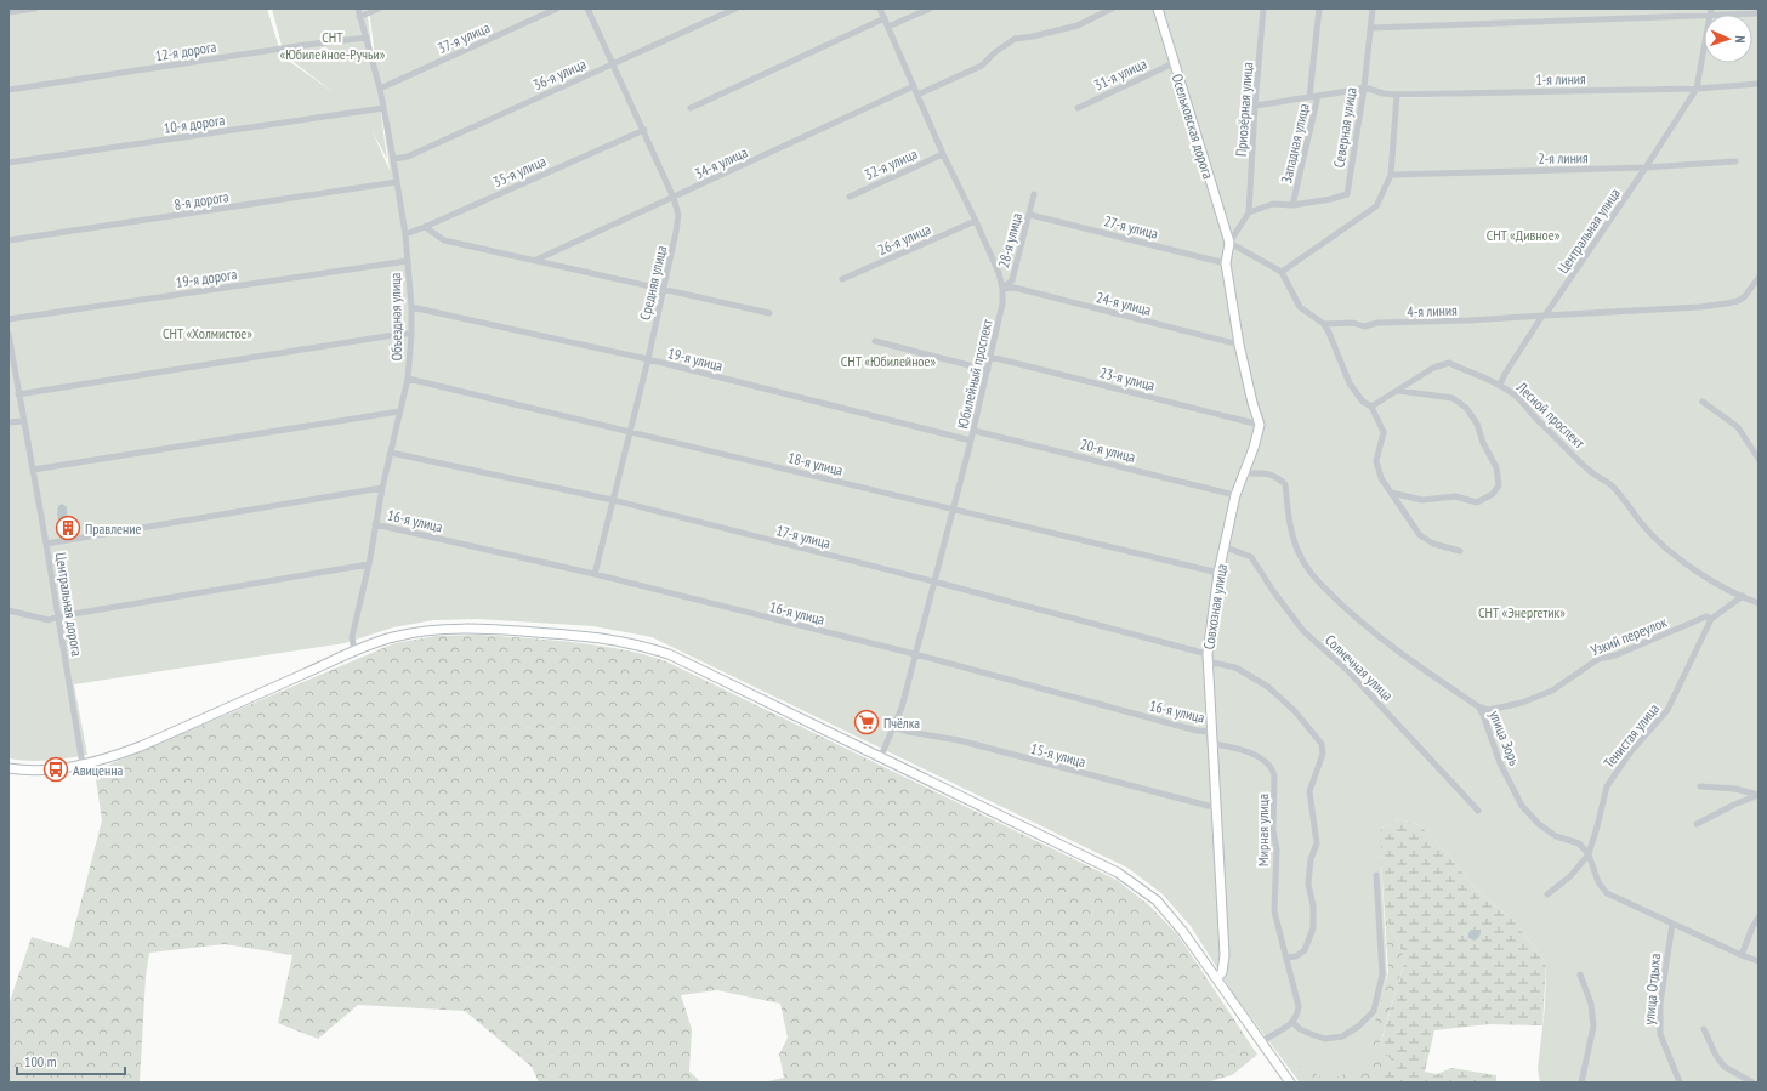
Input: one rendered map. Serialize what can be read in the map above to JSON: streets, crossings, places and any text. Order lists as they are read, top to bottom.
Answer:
{
  "streets": {
    "main road": ["Осельковская дорога", "Совхозная улица"],
    "street": [
      "37-я улица",
      "12-я дорога",
      "36-я улица",
      "31-я улица",
      "1-я линия",
      "Приозёрная улица",
      "10-я дорога",
      "Северная улица",
      "Западная улица",
      "2-я линия",
      "34-я улица",
      "32-я улица",
      "35-я улица",
      "8-я дорога",
      "27-я улица",
      "Центральная улица",
      "26-я улица",
      "28-я улица",
      "19-я дорога",
      "Средняя улица",
      "24-я улица",
      "4-я линия",
      "Объездная улица",
      "19-я улица",
      "Юбилейный проспект",
      "23-я улица",
      "Лесной проспект",
      "20-я улица",
      "18-я улица",
      "16-я улица",
      "17-я улица",
      "Центральная дорога",
      "Узкий переулок",
      "Солнечная улица",
      "Тенистая улица",
      "улица Зорь",
      "15-я улица",
      "Мирная улица",
      "улица Отдыха"
    ]
  },
  "crossings": [
    ["37-я улица", "Объездная улица"],
    ["12-я дорога", "Объездная улица"],
    ["36-я улица", "Средняя улица"],
    ["36-я улица", "Объездная улица"],
    ["31-я улица", "Осельковская дорога"],
    ["1-я линия", "Северная улица"],
    ["1-я линия", "Центральная улица"],
    ["10-я дорога", "Объездная улица"],
    ["Северная улица", "Западная улица"],
    ["2-я линия", "Центральная улица"],
    ["34-я улица", "Средняя улица"],
    ["34-я улица", "Юбилейный проспект"],
    ["32-я улица", "Юбилейный проспект"],
    ["35-я улица", "Средняя улица"],
    ["35-я улица", "Объездная улица"],
    ["8-я дорога", "Объездная улица"],
    ["27-я улица", "28-я улица"],
    ["Центральная улица", "4-я линия"],
    ["Центральная улица", "Лесной проспект"],
    ["26-я улица", "Юбилейный проспект"],
    ["28-я улица", "24-я улица"],
    ["28-я улица", "Юбилейный проспект"],
    ["19-я дорога", "Объездная улица"],
    ["Средняя улица", "19-я улица"],
    ["Средняя улица", "18-я улица"],
    ["Средняя улица", "16-я улица"],
    ["Средняя улица", "17-я улица"],
    ["24-я улица", "Юбилейный проспект"],
    ["Объездная улица", "19-я улица"],
    ["Объездная улица", "18-я улица"],
    ["Объездная улица", "16-я улица"],
    ["Объездная улица", "17-я улица"],
    ["19-я улица", "Юбилейный проспект"],
    ["Юбилейный проспект", "23-я улица"],
    ["Юбилейный проспект", "20-я улица"],
    ["Юбилейный проспект", "18-я улица"],
    ["Юбилейный проспект", "16-я улица"],
    ["Юбилейный проспект", "17-я улица"],
    ["Юбилейный проспект", "15-я улица"],
    ["23-я улица", "Совхозная улица"],
    ["Лесной проспект", "Тенистая улица"],
    ["20-я улица", "Совхозная улица"],
    ["18-я улица", "Совхозная улица"],
    ["16-я улица", "Совхозная улица"],
    ["17-я улица", "Совхозная улица"],
    ["17-я улица", "Мирная улица"],
    ["Совхозная улица", "Солнечная улица"],
    ["Совхозная улица", "улица Зорь"],
    ["Совхозная улица", "15-я улица"],
    ["Совхозная улица", "Мирная улица"],
    ["Узкий переулок", "Тенистая улица"],
    ["Узкий переулок", "улица Зорь"],
    ["Тенистая улица", "улица Зорь"]
  ],
  "parks": [
    "СНТ «Юбилейное-Ручьи»",
    "СНТ «Дивное»",
    "СНТ «Холмистое»",
    "СНТ «Юбилейное»",
    "СНТ «Энергетик»"
  ],
  "places": {
    "building": ["Правление"],
    "supermarket": ["Пчёлка"],
    "bus stop": ["Авиценна"]
  },
  "scale_bar": "100 m",
  "north": "right"
}
